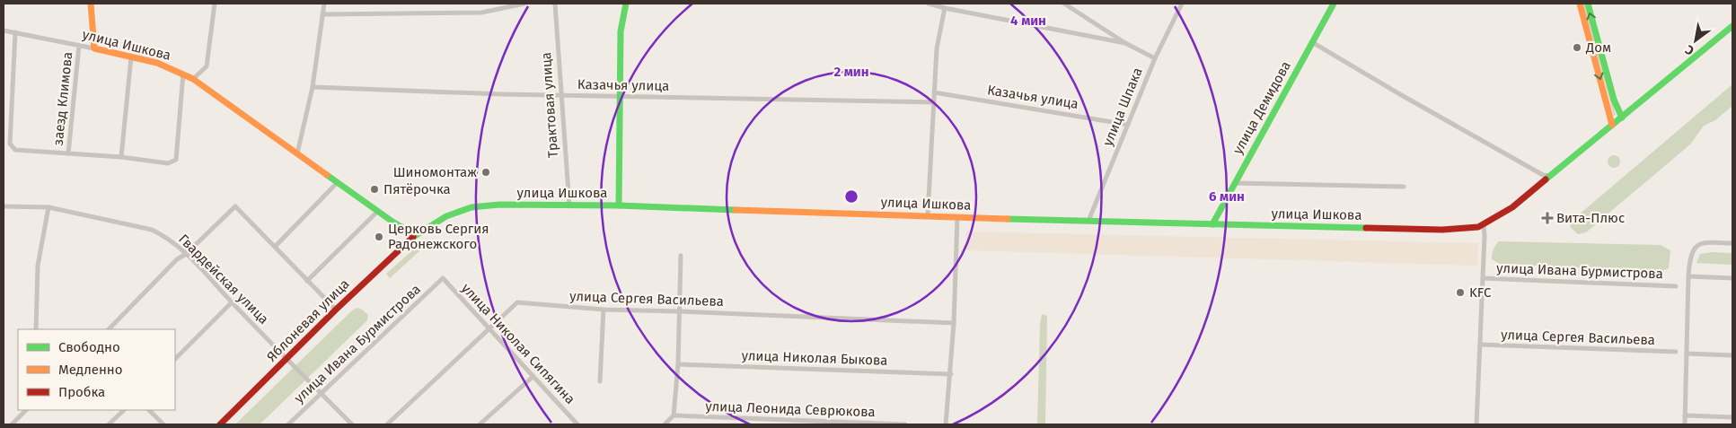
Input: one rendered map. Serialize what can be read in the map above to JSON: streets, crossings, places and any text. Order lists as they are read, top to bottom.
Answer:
{
  "streets": {
    "street": [
      "улица Ишкова",
      "Казачья улица",
      "заезд Климова",
      "Трактовая улица",
      "улица Шпака",
      "улица Демидова",
      "улица Ивана Бурмистрова",
      "Гвардейская улица",
      "улица Сергея Васильева",
      "Яблоневая улица",
      "улица Николая Сипягина",
      "улица Николая Быкова",
      "улица Леонида Севрюкова"
    ]
  },
  "crossings": [
    ["улица Ишкова", "заезд Климова"],
    ["улица Ишкова", "Трактовая улица"],
    ["улица Ишкова", "улица Шпака"],
    ["улица Ишкова", "улица Демидова"],
    ["улица Ишкова", "Яблоневая улица"],
    ["Казачья улица", "Трактовая улица"],
    ["Казачья улица", "улица Шпака"],
    ["улица Ивана Бурмистрова", "Гвардейская улица"],
    ["улица Ивана Бурмистрова", "улица Николая Сипягина"],
    ["Гвардейская улица", "Яблоневая улица"],
    ["улица Сергея Васильева", "улица Николая Сипягина"]
  ],
  "places": {
    "other": [
      "Дом",
      "Шиномонтаж",
      "Пятёрочка",
      "Церковь Сергия Радонежского",
      "KFC"
    ],
    "health": ["Вита-Плюс"]
  },
  "legend": ["Свободно", "Медленно", "Пробка"],
  "north": "bottom left",
  "rings": ["4 мин", "2 мин", "6 мин"]
}
